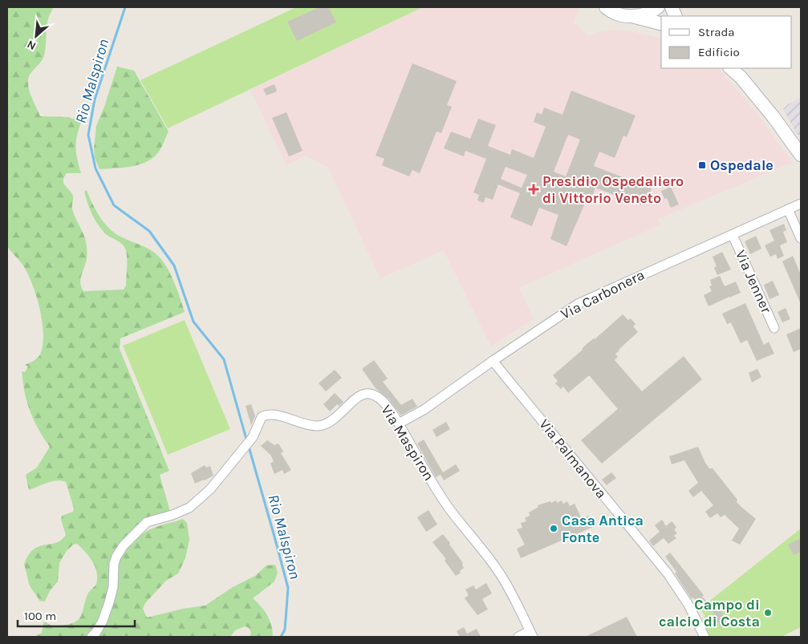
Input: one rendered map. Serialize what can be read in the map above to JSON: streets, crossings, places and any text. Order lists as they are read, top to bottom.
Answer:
{
  "streets": {
    "street": [
      "Via Jenner",
      "Via Carbonera",
      "Via Maspiron",
      "Via Palmanova"
    ]
  },
  "crossings": [
    ["Via Jenner", "Via Carbonera"],
    ["Via Carbonera", "Via Maspiron"],
    ["Via Carbonera", "Via Palmanova"]
  ],
  "water": ["Rio Malspiron"],
  "places": {
    "transit": ["Ospedale"],
    "health": ["Presidio Ospedaliero di Vittorio Veneto"],
    "other": ["Casa Antica Fonte", "Campo di calcio di Costa"]
  },
  "legend": ["Strada", "Edificio"],
  "scale_bar": "100 m",
  "north": "bottom left"
}
